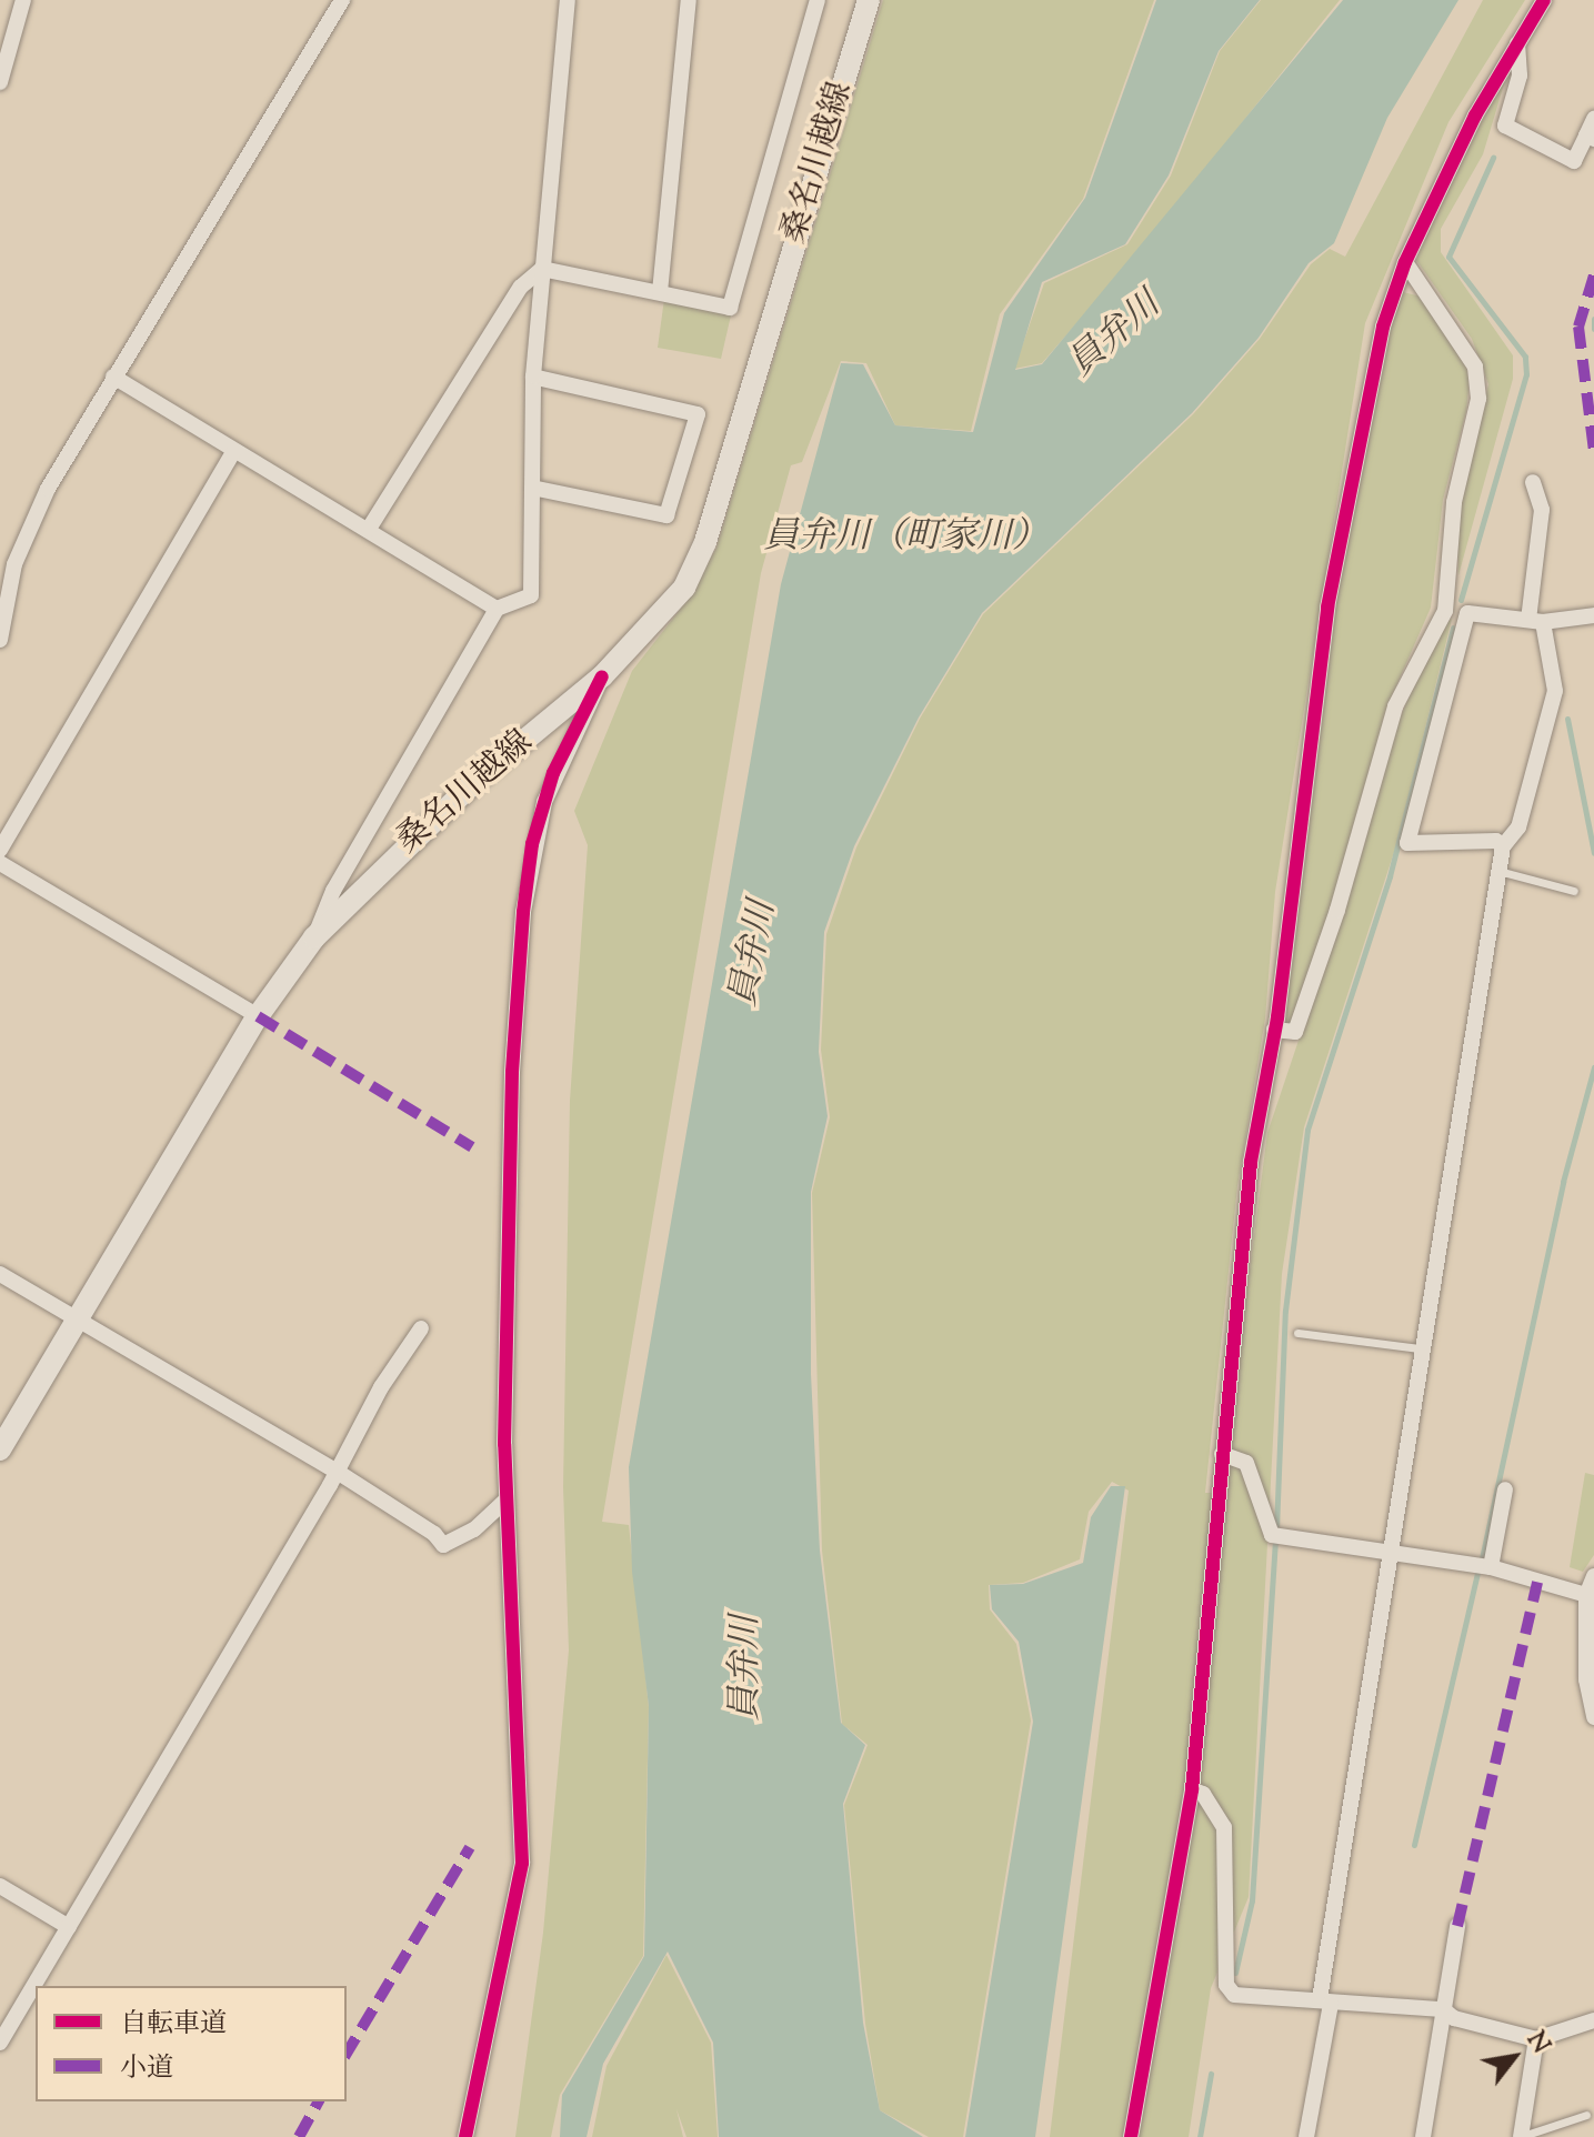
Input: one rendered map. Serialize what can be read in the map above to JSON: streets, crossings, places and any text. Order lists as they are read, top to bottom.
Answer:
{
  "streets": {
    "main road": ["桑名川越線"]
  },
  "water": ["員弁川", "員弁川（町家川）"],
  "legend": ["自転車道", "小道"],
  "north": "top right"
}
